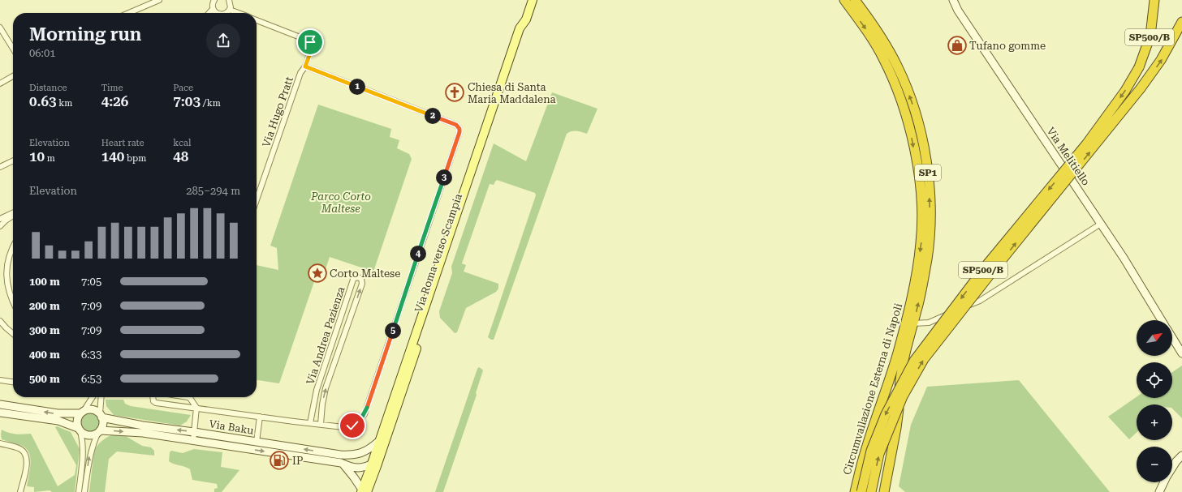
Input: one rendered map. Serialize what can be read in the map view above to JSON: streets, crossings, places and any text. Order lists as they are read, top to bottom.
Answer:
{
  "streets": {
    "highway": ["SP500/B", "SP1", "Circumvallazione Esterna di Napoli"],
    "main road": ["Via Melitiello", "Via Roma verso Scampia", "Via Baku"],
    "street": ["Via Hugo Pratt", "Via Andrea Pazienza"]
  },
  "crossings": [
    ["Via Roma verso Scampia", "Via Baku"]
  ],
  "parks": ["Parco Corto Maltese"],
  "places": {
    "shop": ["Tufano gomme"],
    "church": ["Chiesa di Santa Maria Maddalena"],
    "place": ["Corto Maltese"],
    "fuel station": ["IP"]
  },
  "north": "top right",
  "page": {
    "heading": ["Morning run", "06:01"],
    "stats": [
      ["Distance", "0.63 km"],
      ["Time", "4:26"],
      ["Pace", "7:03 /km"],
      ["Elevation", "10 m"],
      ["Heart rate", "140 bpm"],
      ["kcal", "48"]
    ],
    "pins": [
      "1",
      "2",
      "3",
      "4",
      "5"
    ],
    "chart": ["Elevation", "285–294 m"],
    "list": [
      {
        "name": "100 m",
        "note": "7:05"
      },
      {
        "name": "200 m",
        "note": "7:09"
      },
      {
        "name": "300 m",
        "note": "7:09"
      },
      {
        "name": "400 m",
        "note": "6:33"
      },
      {
        "name": "500 m",
        "note": "6:53"
      }
    ],
    "map_buttons": ["+", "−"]
  }
}
